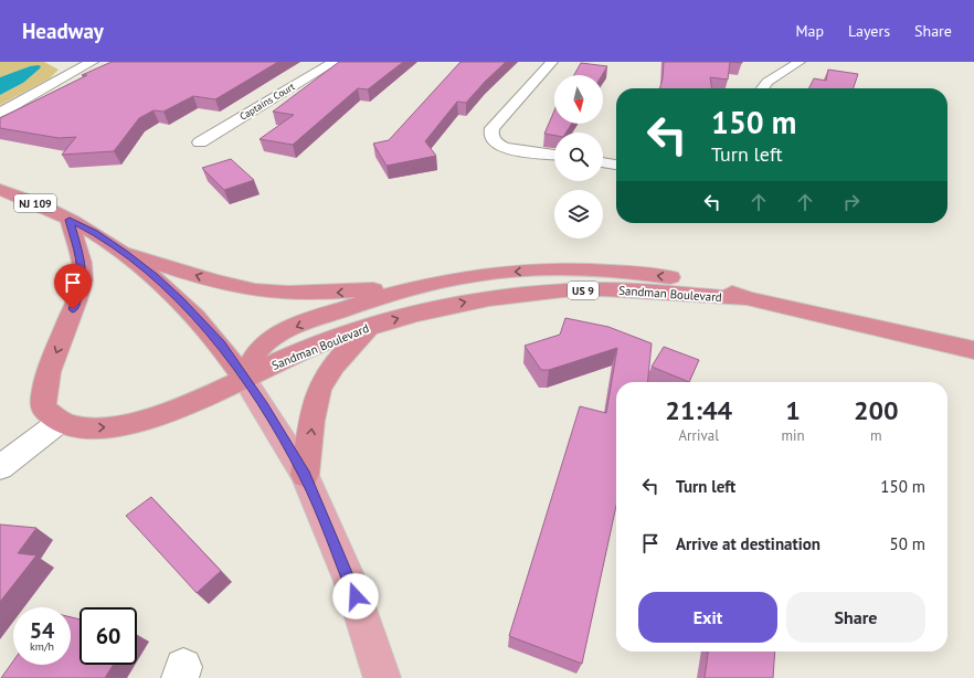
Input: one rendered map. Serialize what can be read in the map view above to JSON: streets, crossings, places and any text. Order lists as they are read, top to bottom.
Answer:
{
  "streets": {
    "highway": ["NJ 109", "US 9", "Sandman Boulevard"],
    "street": ["Captains Court"]
  },
  "crossings": [
    ["NJ 109", "Sandman Boulevard"]
  ],
  "north": "bottom",
  "page": {
    "header": "Headway",
    "nav": ["Map", "Layers", "Share"],
    "turn": ["150 m", "Turn left"],
    "eta": [
      "21:44",
      "Arrival",
      "1",
      "min",
      "200",
      "m"
    ],
    "list": [
      {
        "name": "Turn left",
        "value": "150 m"
      },
      {
        "name": "Arrive at destination",
        "value": "50 m"
      }
    ],
    "buttons": ["Exit", "Share"],
    "speed": "54 km/h",
    "limit": "60"
  }
}
